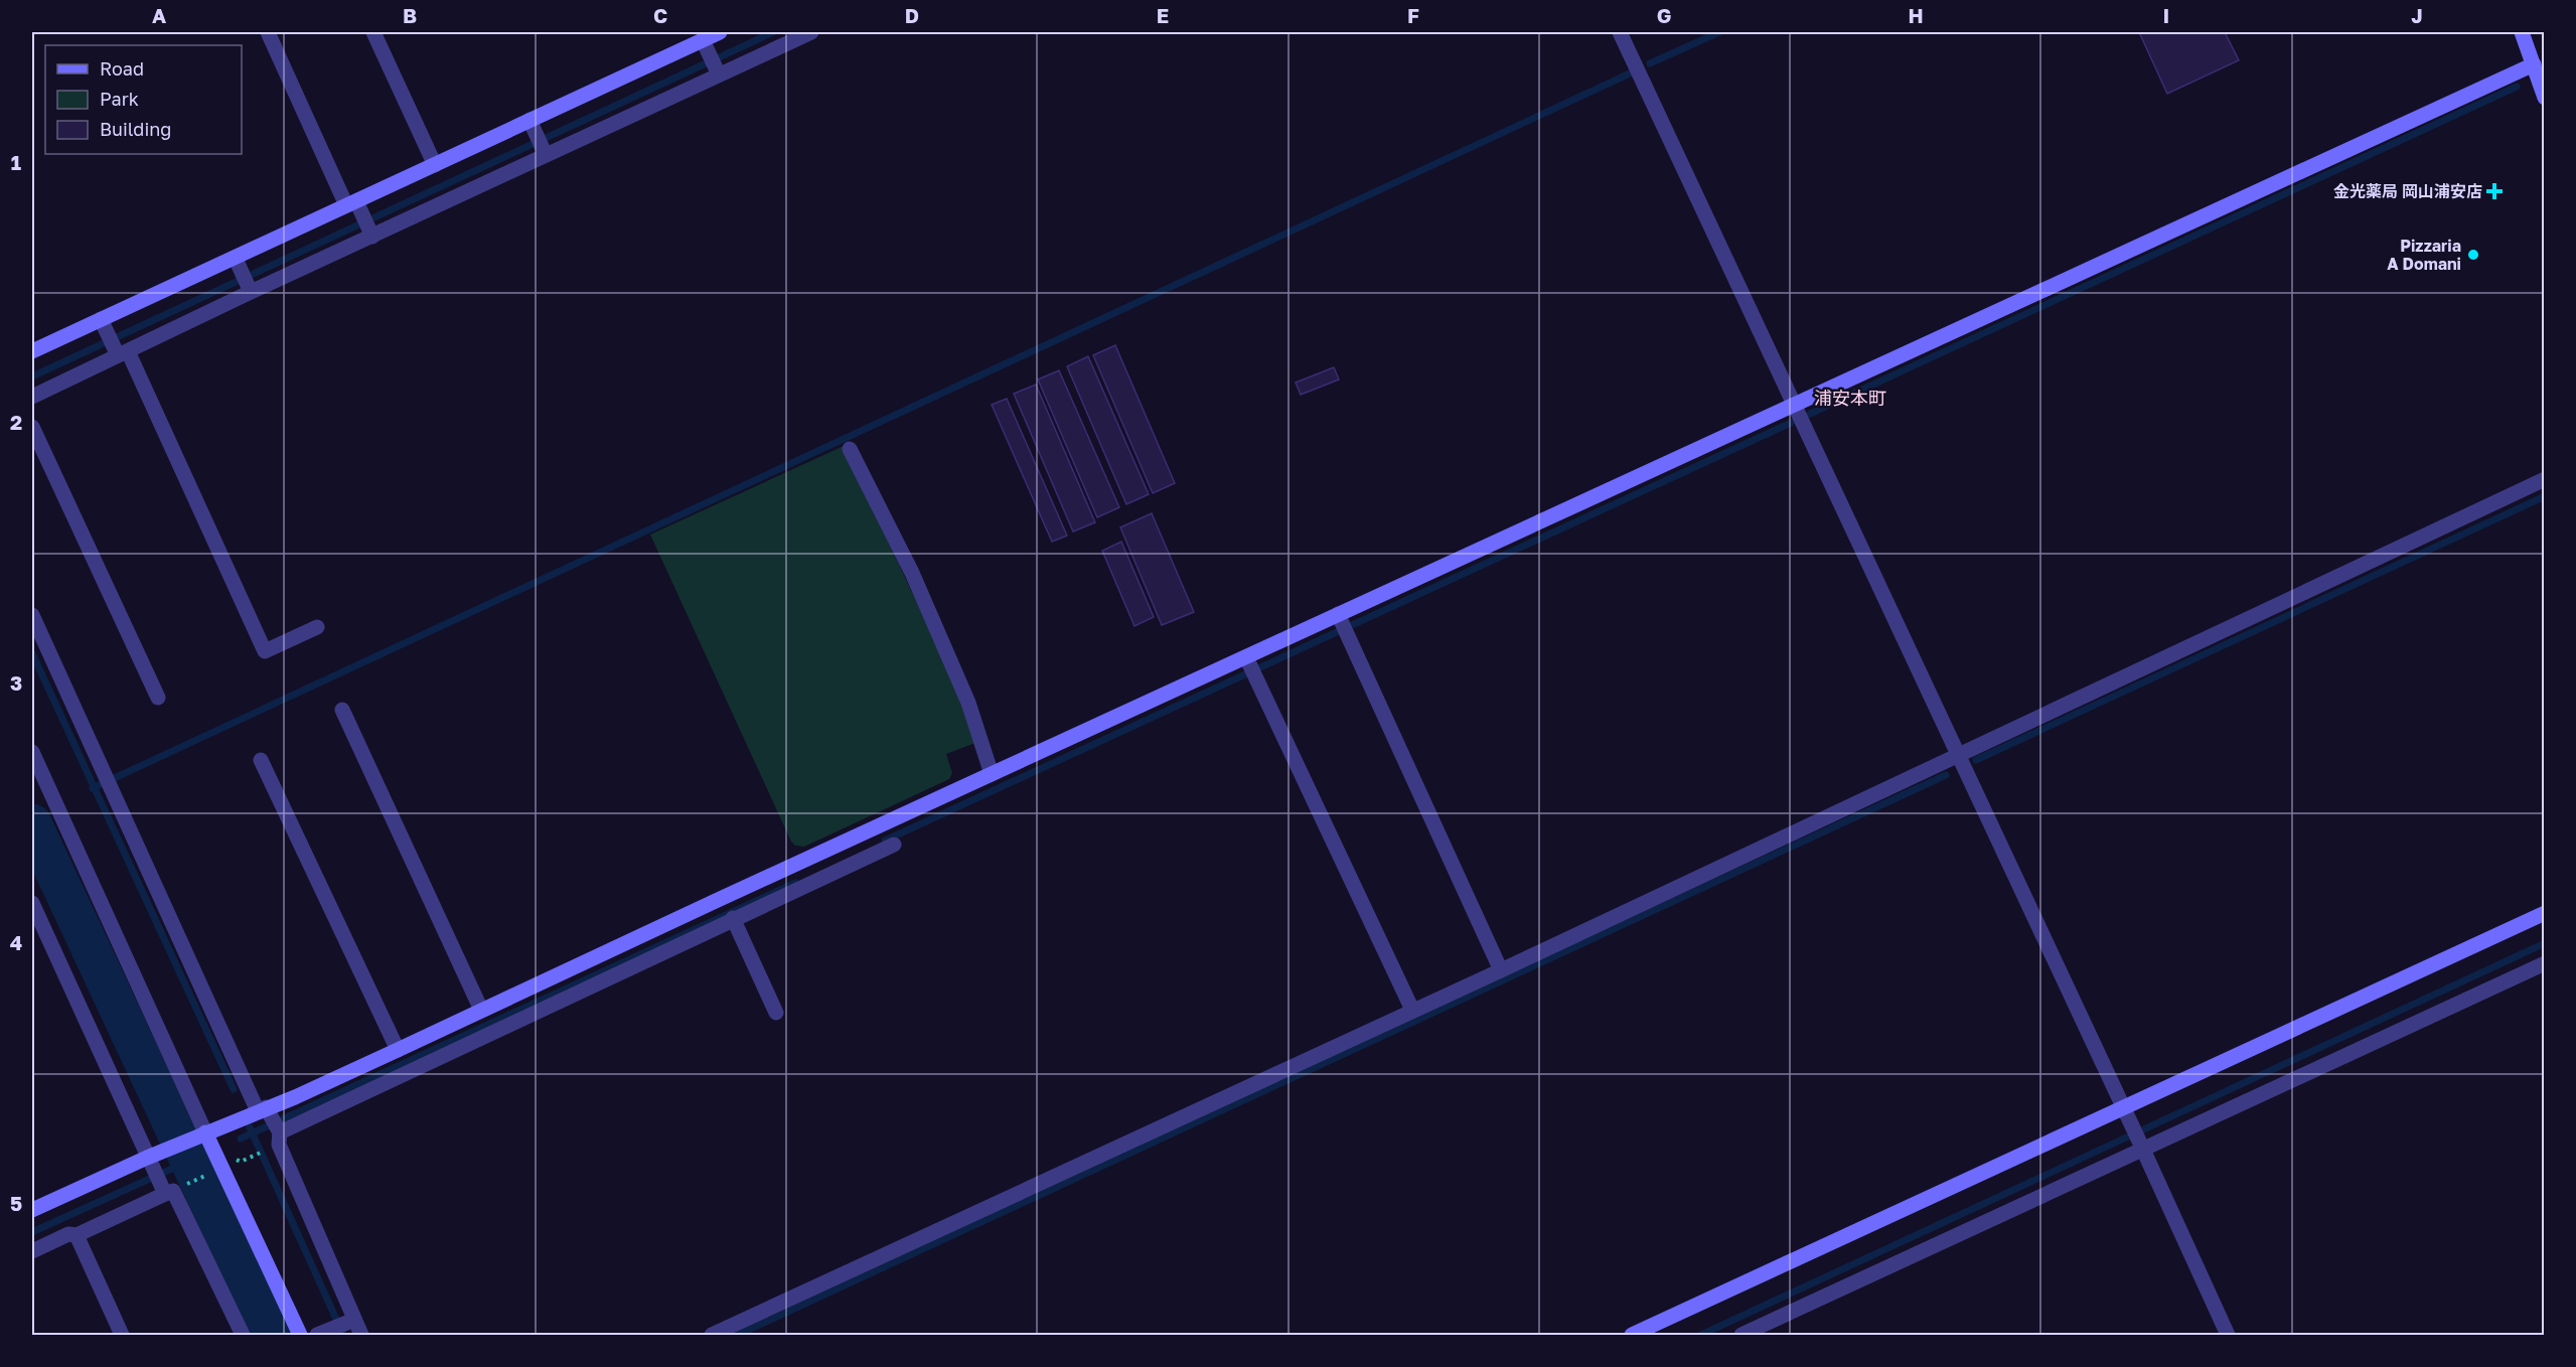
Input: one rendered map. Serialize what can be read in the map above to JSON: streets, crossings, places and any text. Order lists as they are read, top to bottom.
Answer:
{
  "districts": ["浦安本町"],
  "places": {
    "health": ["金光薬局 岡山浦安店"],
    "other": ["Pizzaria A Domani"]
  },
  "legend": ["Road", "Park", "Building"],
  "grid": {
    "columns": [
      "A",
      "B",
      "C",
      "D",
      "E",
      "F",
      "G",
      "H",
      "I",
      "J"
    ],
    "rows": [
      "1",
      "2",
      "3",
      "4",
      "5"
    ]
  }
}
